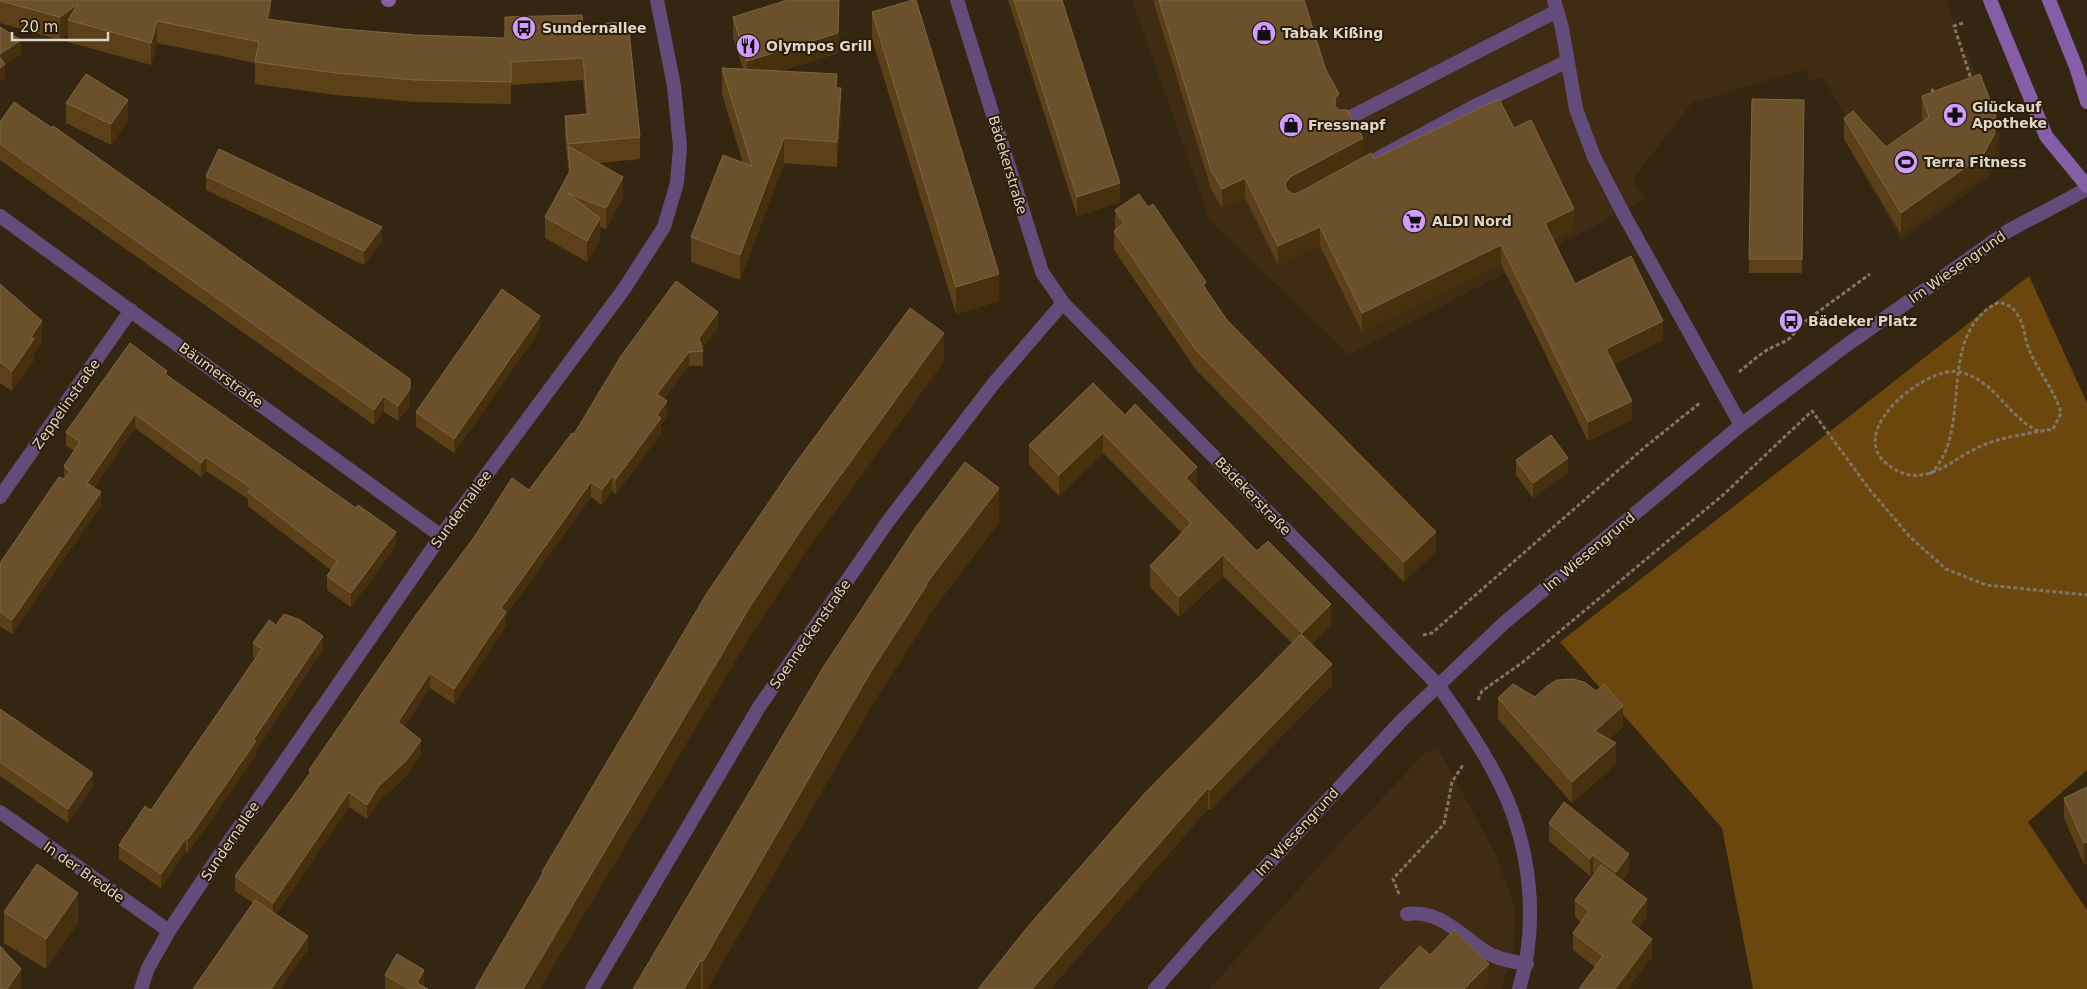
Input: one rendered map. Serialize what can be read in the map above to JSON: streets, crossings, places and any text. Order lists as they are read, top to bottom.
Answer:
{
  "streets": {
    "street": [
      "Bädekerstraße",
      "Im Wiesengrund",
      "Bäumerstraße",
      "Zeppelinstraße",
      "Sundernallee",
      "Soenneckenstraße",
      "In der Bredde"
    ]
  },
  "crossings": [
    ["Bädekerstraße", "Im Wiesengrund"],
    ["Bädekerstraße", "Soenneckenstraße"],
    ["Bäumerstraße", "Zeppelinstraße"],
    ["Bäumerstraße", "Sundernallee"],
    ["Sundernallee", "In der Bredde"]
  ],
  "places": {
    "bus stop": ["Sundernallee", "Bädeker Platz"],
    "shop": ["Tabak Kißing", "Fressnapf"],
    "restaurant": ["Olympos Grill"],
    "pharmacy": ["Glückauf Apotheke"],
    "sports": ["Terra Fitness"],
    "supermarket": ["ALDI Nord"]
  },
  "scale_bar": "20 m"
}
